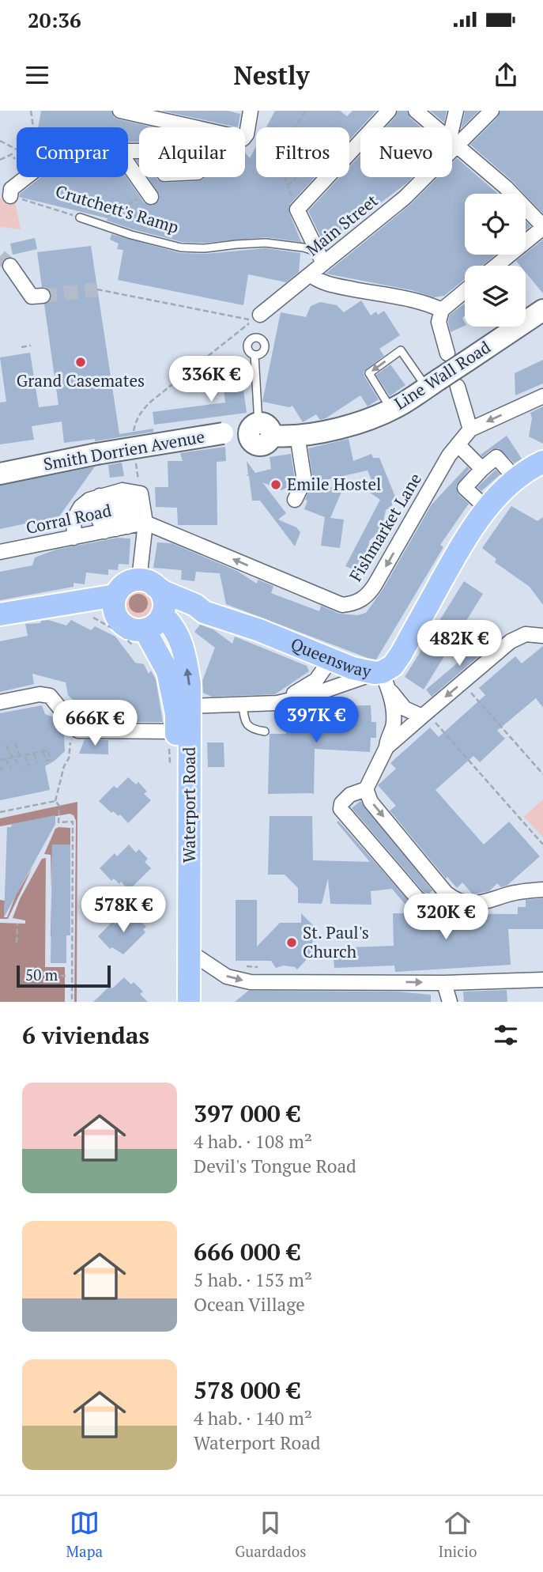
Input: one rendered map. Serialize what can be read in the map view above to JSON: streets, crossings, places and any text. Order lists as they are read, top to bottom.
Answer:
{
  "streets": {
    "main road": ["Queensway", "Waterport Road"],
    "street": [
      "Crutchett's Ramp",
      "Main Street",
      "Line Wall Road",
      "Smith Dorrien Avenue",
      "Corral Road",
      "Fishmarket Lane"
    ]
  },
  "crossings": [
    ["Crutchett's Ramp", "Main Street"],
    ["Line Wall Road", "Smith Dorrien Avenue"],
    ["Corral Road", "Fishmarket Lane"],
    ["Queensway", "Waterport Road"]
  ],
  "one_way": ["Fishmarket Lane"],
  "places": ["Grand Casemates", "Emile Hostel", "St. Paul's Church"],
  "scale_bar": "50 m",
  "page": {
    "status": "20:36",
    "header": "Nestly",
    "chip": [
      "Comprar",
      "Alquilar",
      "Filtros",
      "Nuevo"
    ],
    "price": [
      "336K €",
      "482K €",
      "397K €",
      "666K €",
      "578K €",
      "320K €"
    ],
    "scale": "50 m",
    "heading": "6 viviendas",
    "list": [
      {
        "name": "397 000 €",
        "note": "4 hab. · 108 m² · Devil's Tongue Road"
      },
      {
        "name": "666 000 €",
        "note": "5 hab. · 153 m² · Ocean Village"
      },
      {
        "name": "578 000 €",
        "note": "4 hab. · 140 m² · Waterport Road"
      }
    ],
    "tabs": ["Mapa", "Guardados", "Inicio"]
  }
}
